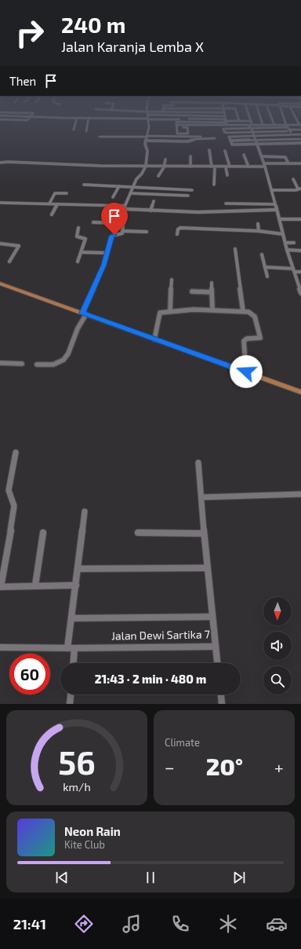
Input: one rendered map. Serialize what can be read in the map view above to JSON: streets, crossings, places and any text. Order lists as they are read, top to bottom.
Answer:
{
  "streets": {
    "street": ["Jalan Dewi Sartika 7"]
  },
  "north": "bottom",
  "page": {
    "turn": ["240 m", "Jalan Karanja Lemba X"],
    "then": "Then",
    "limit": "60",
    "trip": "21:43 · 2 min · 480 m",
    "tile": "Climate",
    "heat": ["−", "20°", "+"],
    "song": ["Neon Rain", "Kite Club"],
    "tabs": "21:41",
    "gauge": ["56", "km/h"]
  }
}
